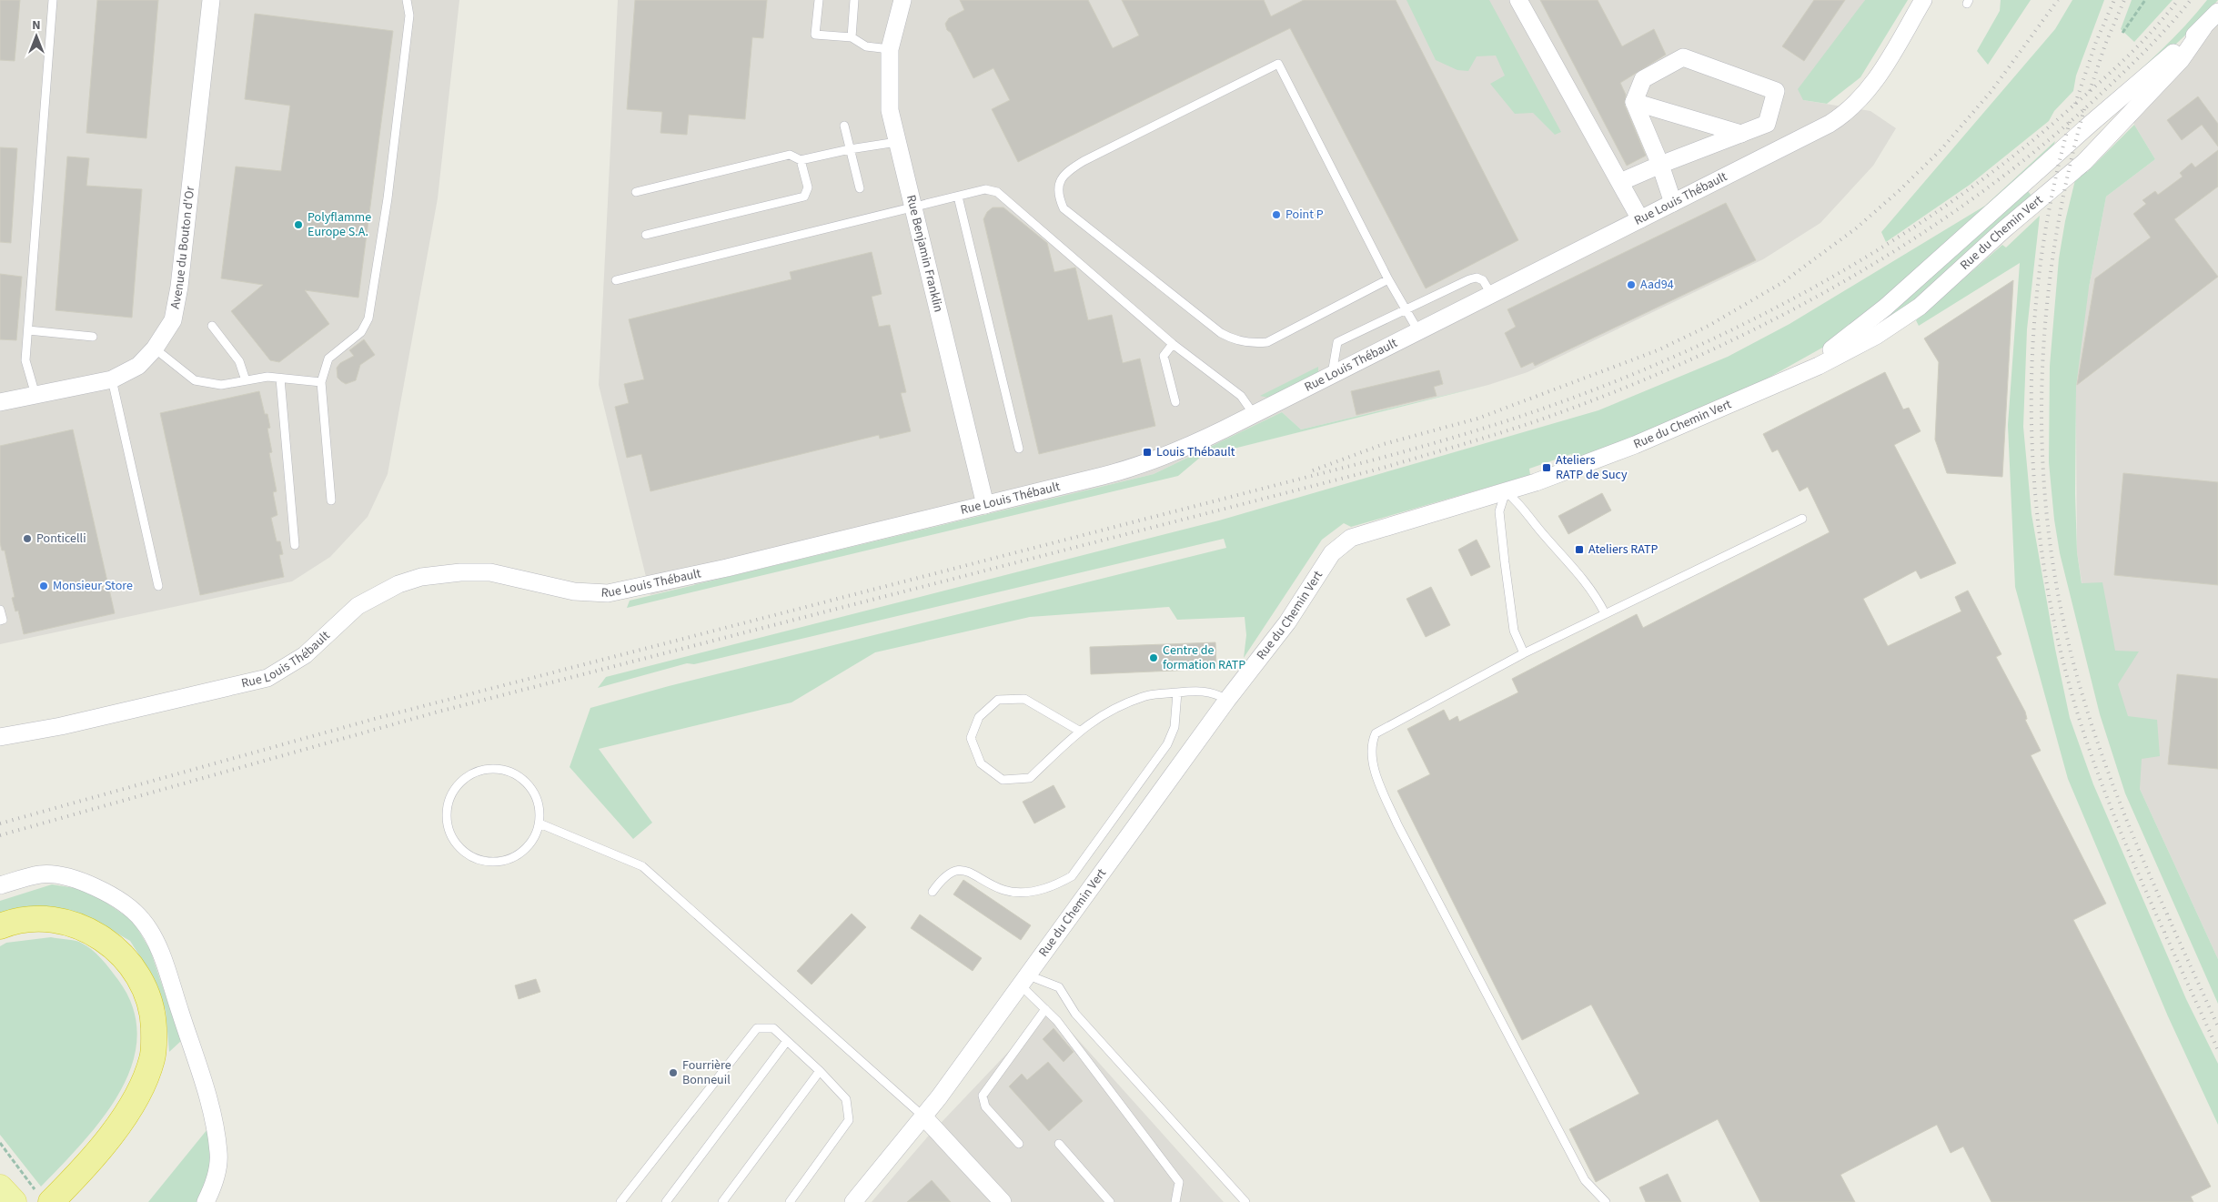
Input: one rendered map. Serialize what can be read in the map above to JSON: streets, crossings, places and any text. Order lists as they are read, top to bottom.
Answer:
{
  "streets": {
    "street": [
      "Rue Louis Thébault",
      "Rue du Chemin Vert",
      "Avenue du Bouton d'Or",
      "Rue Benjamin Franklin"
    ]
  },
  "crossings": [
    ["Rue Louis Thébault", "Rue Benjamin Franklin"]
  ],
  "places": {
    "other": [
      "Point P",
      "Polyflamme Europe S.A.",
      "Aad94",
      "Ponticelli",
      "Monsieur Store",
      "Centre de formation RATP",
      "Fourrière Bonneuil"
    ],
    "transit": ["Louis Thébault", "Ateliers RATP de Sucy", "Ateliers RATP"]
  },
  "north": "top"
}
